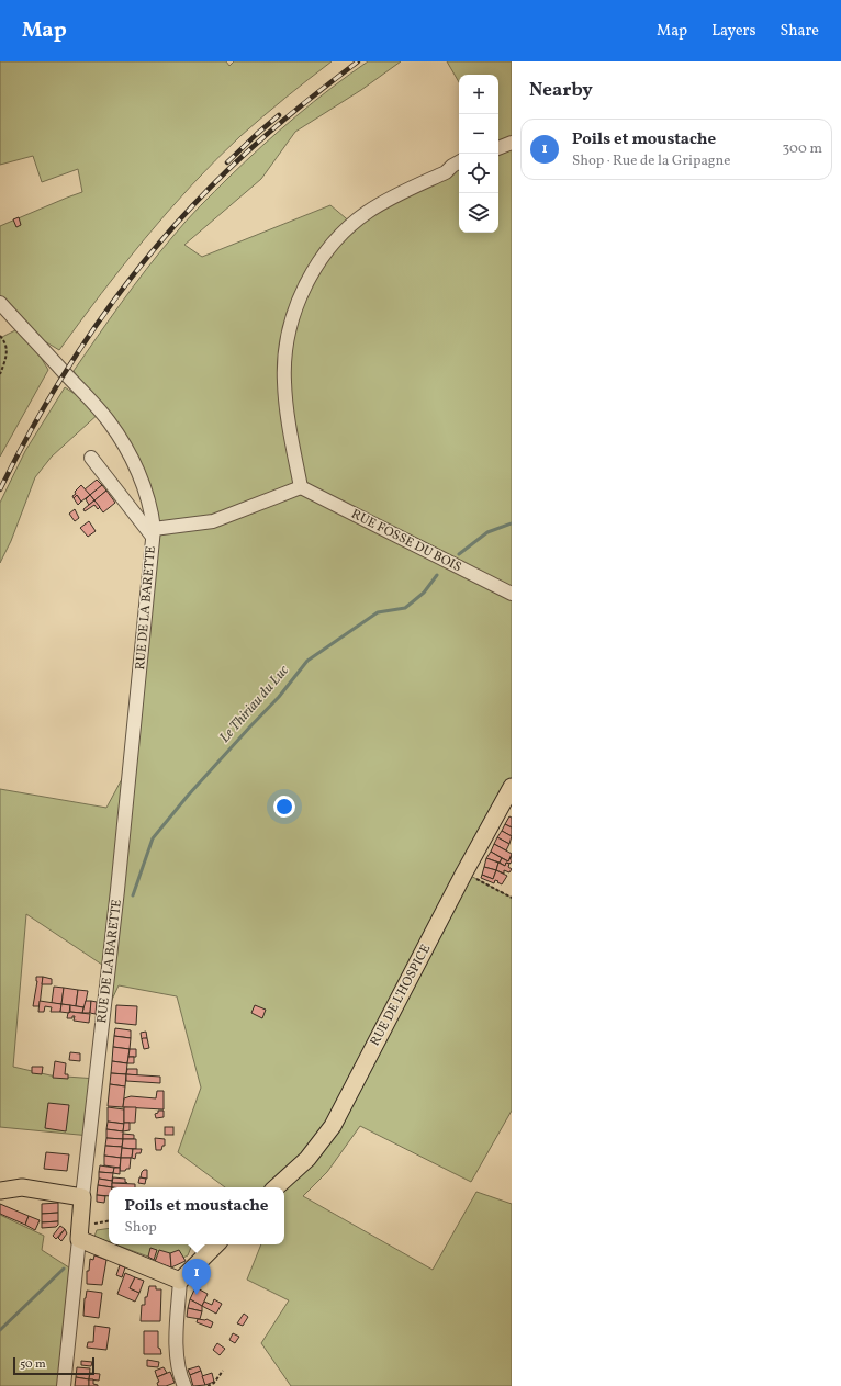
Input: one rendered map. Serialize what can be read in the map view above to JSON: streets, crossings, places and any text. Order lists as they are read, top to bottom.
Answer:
{
  "streets": {
    "main road": ["RUE DE LA BARETTE", "RUE DE L'HOSPICE"],
    "street": ["RUE FOSSE DU BOIS"]
  },
  "water": ["Le Thiriau du Luc"],
  "scale_bar": "50 m",
  "page": {
    "header": "Map",
    "nav": ["Map", "Layers", "Share"],
    "heading": "Nearby",
    "map_buttons": ["+", "−"],
    "list": [
      {
        "mark": "1",
        "name": "Poils et moustache",
        "note": "Shop · Rue de la Gripagne",
        "value": "300 m"
      }
    ],
    "popup": ["Poils et moustache", "Shop"],
    "pins": "1",
    "scale": "50 m"
  }
}
